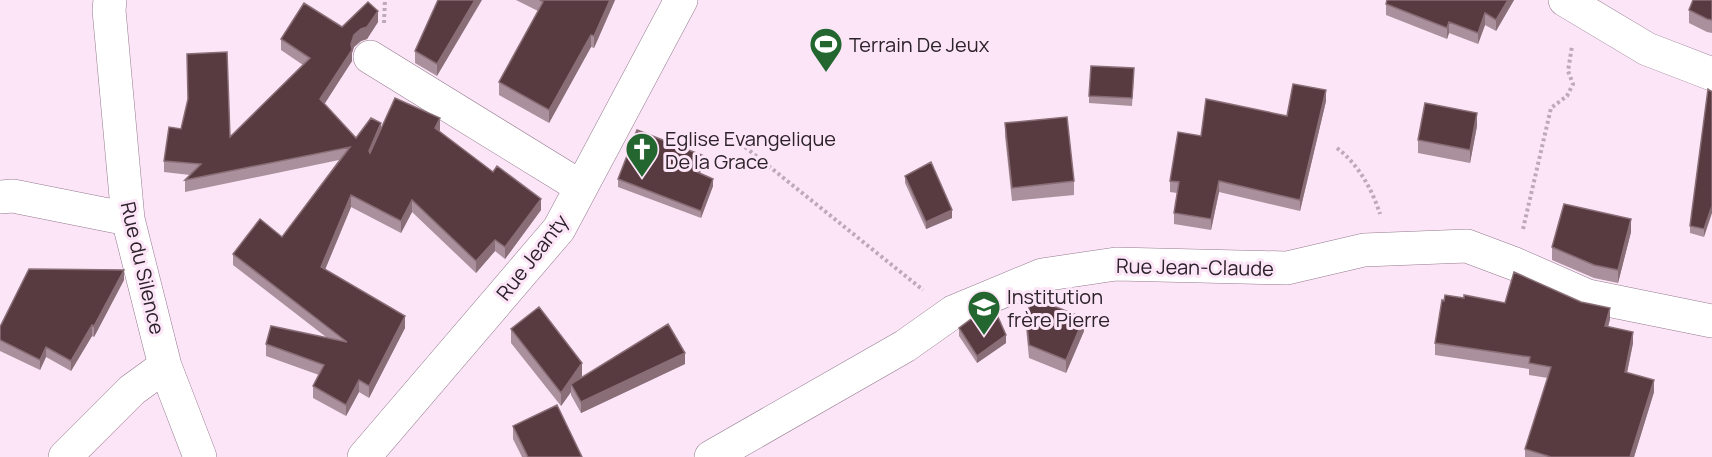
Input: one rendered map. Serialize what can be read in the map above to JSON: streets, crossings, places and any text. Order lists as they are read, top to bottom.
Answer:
{
  "streets": {
    "street": ["Rue Jeanty", "Rue Jean-Claude", "Rue du Silence"]
  },
  "places": {
    "sports": ["Terrain De Jeux"],
    "church": ["Eglise Evangelique De la Grace"],
    "school or university": ["Institution frère Pierre"]
  }
}
